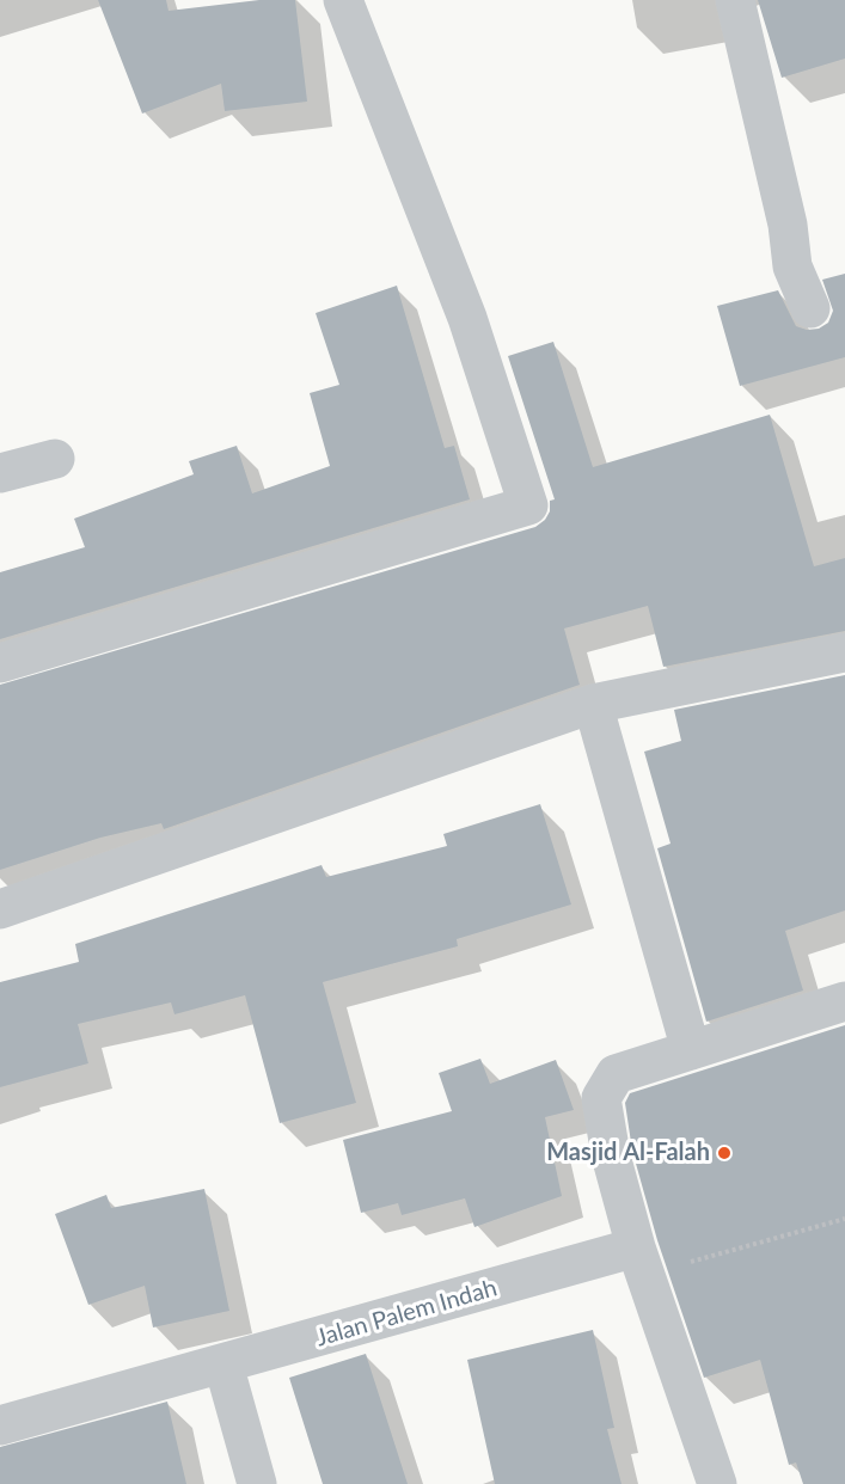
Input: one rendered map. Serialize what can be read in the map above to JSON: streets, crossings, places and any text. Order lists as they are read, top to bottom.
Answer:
{
  "streets": {
    "street": ["Jalan Palem Indah"]
  },
  "places": ["Masjid Al-Falah"]
}
